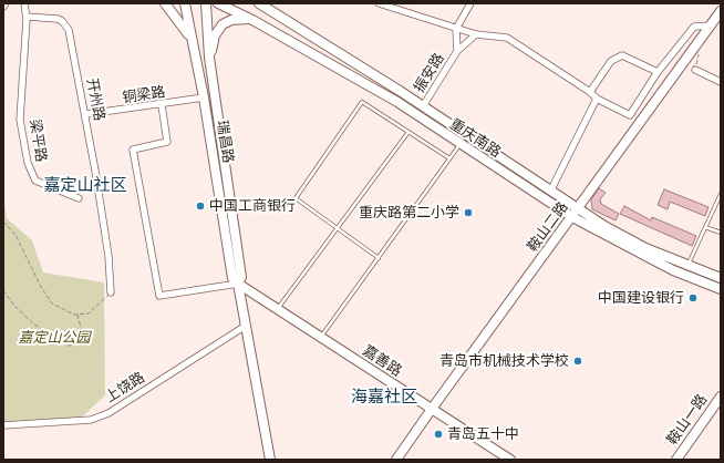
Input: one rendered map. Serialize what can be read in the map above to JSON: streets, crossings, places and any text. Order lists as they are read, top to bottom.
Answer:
{
  "streets": {
    "main road": [
      "重庆南路",
      "瑞昌路",
      "鞍山二路",
      "嘉善路",
      "鞍山一路"
    ],
    "street": [
      "振安路",
      "铜梁路",
      "开州路",
      "梁平路",
      "上饶路"
    ]
  },
  "crossings": [
    ["振安路", "重庆南路"],
    ["铜梁路", "开州路"],
    ["铜梁路", "瑞昌路"],
    ["开州路", "梁平路"],
    ["重庆南路", "鞍山二路"],
    ["瑞昌路", "嘉善路"],
    ["瑞昌路", "上饶路"],
    ["鞍山二路", "嘉善路"]
  ],
  "districts": ["嘉定山社区", "海嘉社区"],
  "parks": ["嘉定山公园"],
  "places": [
    "中国工商银行",
    "重庆路第二小学",
    "中国建设银行",
    "青岛市机械技术学校",
    "青岛五十中"
  ]
}
